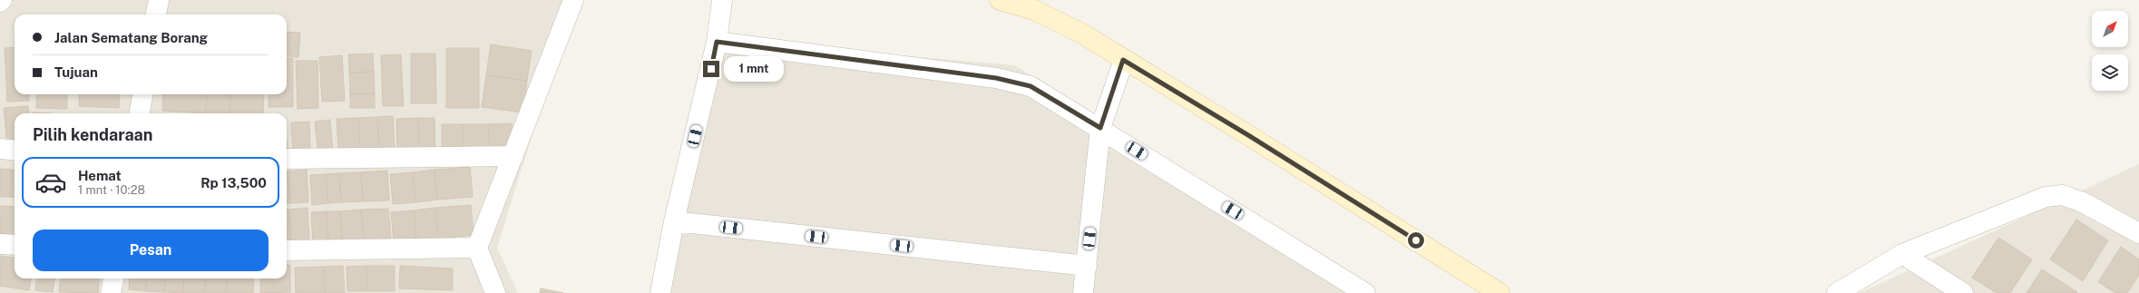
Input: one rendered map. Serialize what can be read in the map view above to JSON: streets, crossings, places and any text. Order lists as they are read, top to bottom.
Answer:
{
  "north": "top right",
  "page": {
    "banner": ["Jalan Sematang Borang", "Tujuan"],
    "bubble": "1 mnt",
    "heading": "Pilih kendaraan",
    "list": [
      {
        "name": "Hemat",
        "note": "1 mnt · 10:28",
        "value": "Rp 13,500"
      }
    ],
    "buttons": "Pesan"
  }
}
